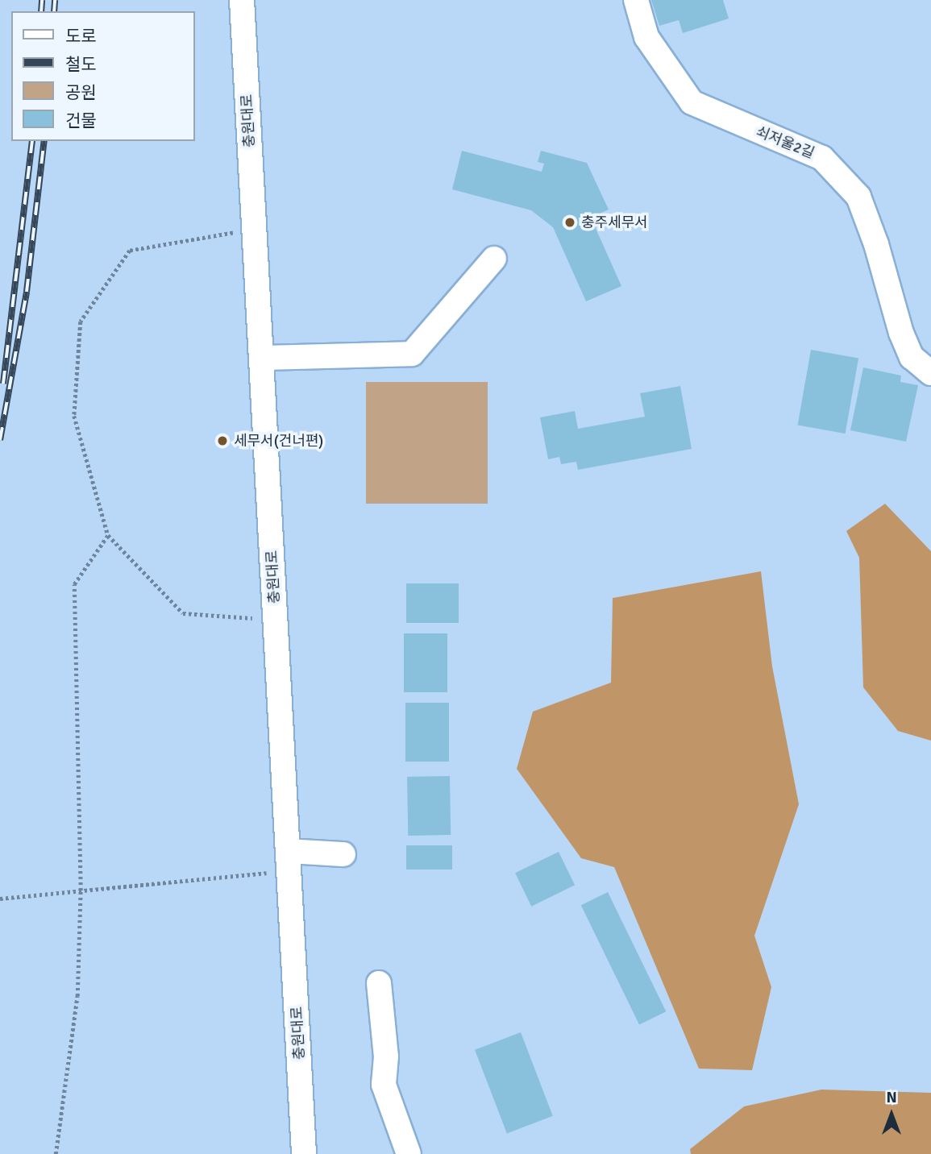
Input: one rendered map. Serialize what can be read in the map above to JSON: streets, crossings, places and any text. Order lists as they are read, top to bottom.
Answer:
{
  "streets": {
    "street": ["충원대로", "쇠저울2길"]
  },
  "places": ["충주세무서", "세무서(건너편)"],
  "legend": [
    "도로",
    "철도",
    "공원",
    "건물"
  ],
  "north": "top"
}
